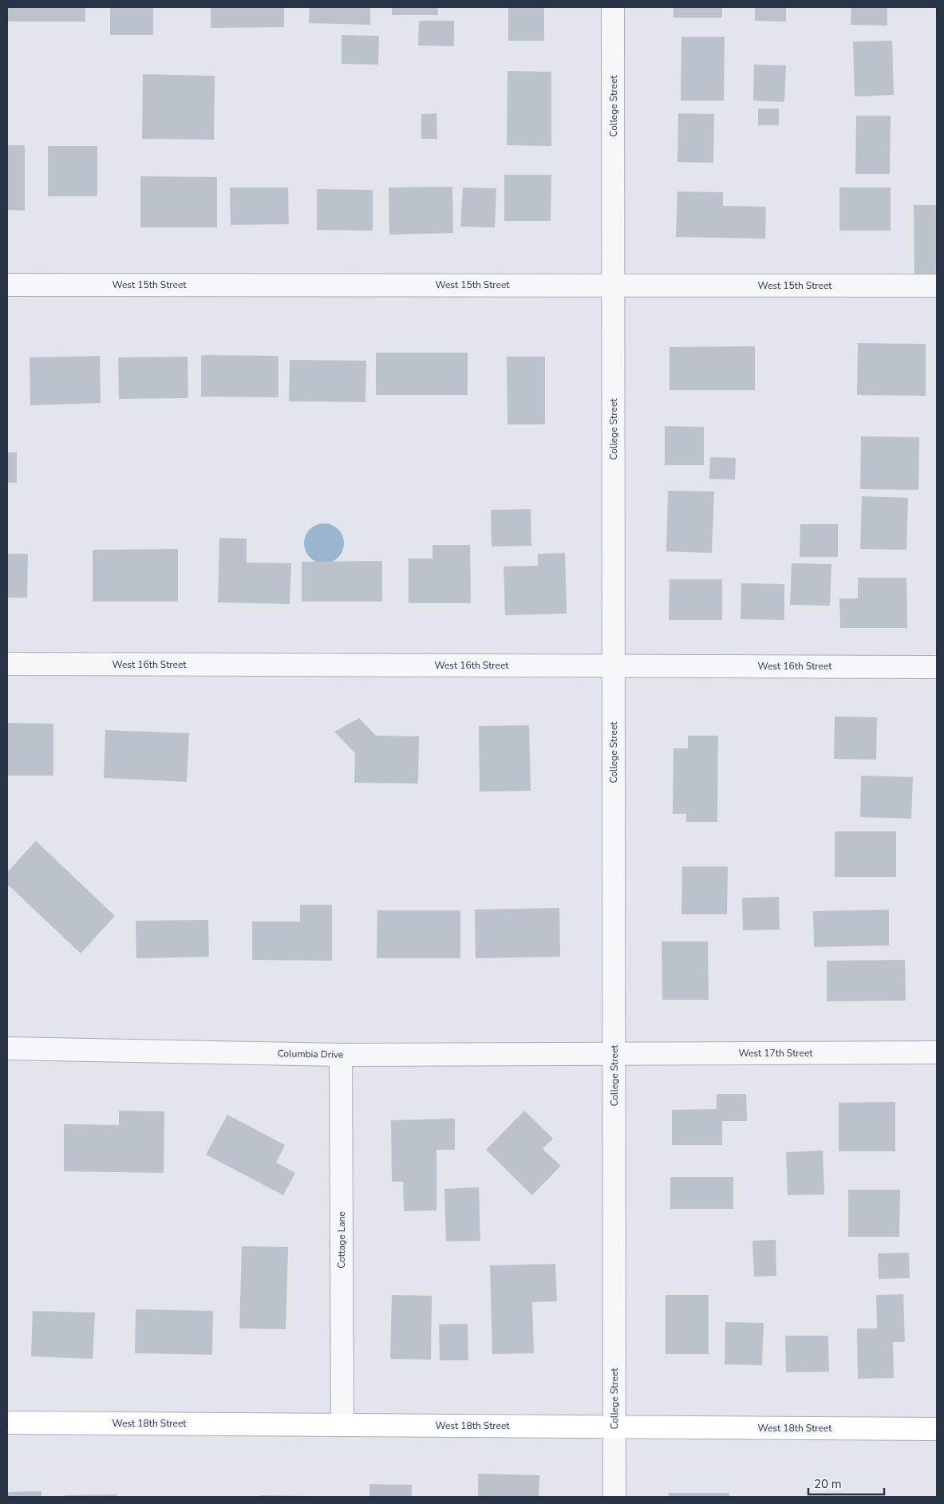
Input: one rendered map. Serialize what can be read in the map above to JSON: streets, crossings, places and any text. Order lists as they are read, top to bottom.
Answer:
{
  "streets": {
    "main road": ["West 18th Street"],
    "street": [
      "College Street",
      "West 15th Street",
      "West 16th Street",
      "West 17th Street",
      "Columbia Drive",
      "Cottage Lane"
    ]
  },
  "crossings": [
    ["College Street", "West 15th Street"],
    ["College Street", "West 16th Street"],
    ["College Street", "West 17th Street"],
    ["College Street", "Columbia Drive"],
    ["College Street", "West 18th Street"],
    ["West 17th Street", "Columbia Drive"],
    ["Columbia Drive", "Cottage Lane"],
    ["Cottage Lane", "West 18th Street"]
  ],
  "scale_bar": "20 m"
}
